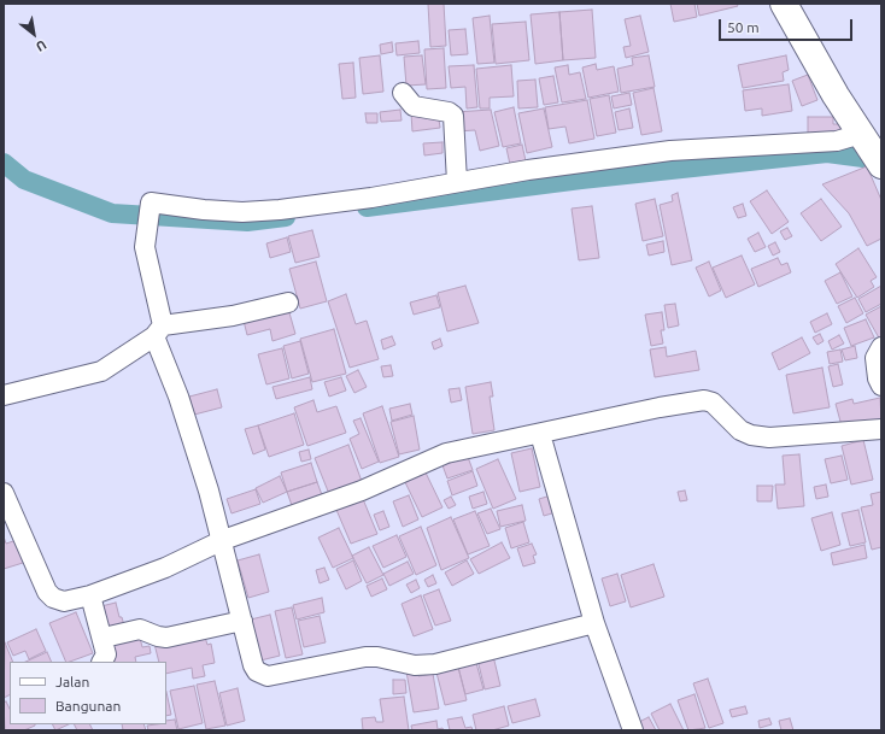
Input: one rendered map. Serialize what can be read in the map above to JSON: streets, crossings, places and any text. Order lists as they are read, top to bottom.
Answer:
{
  "legend": ["Jalan", "Bangunan"],
  "scale_bar": "50 m",
  "north": "bottom right"
}
